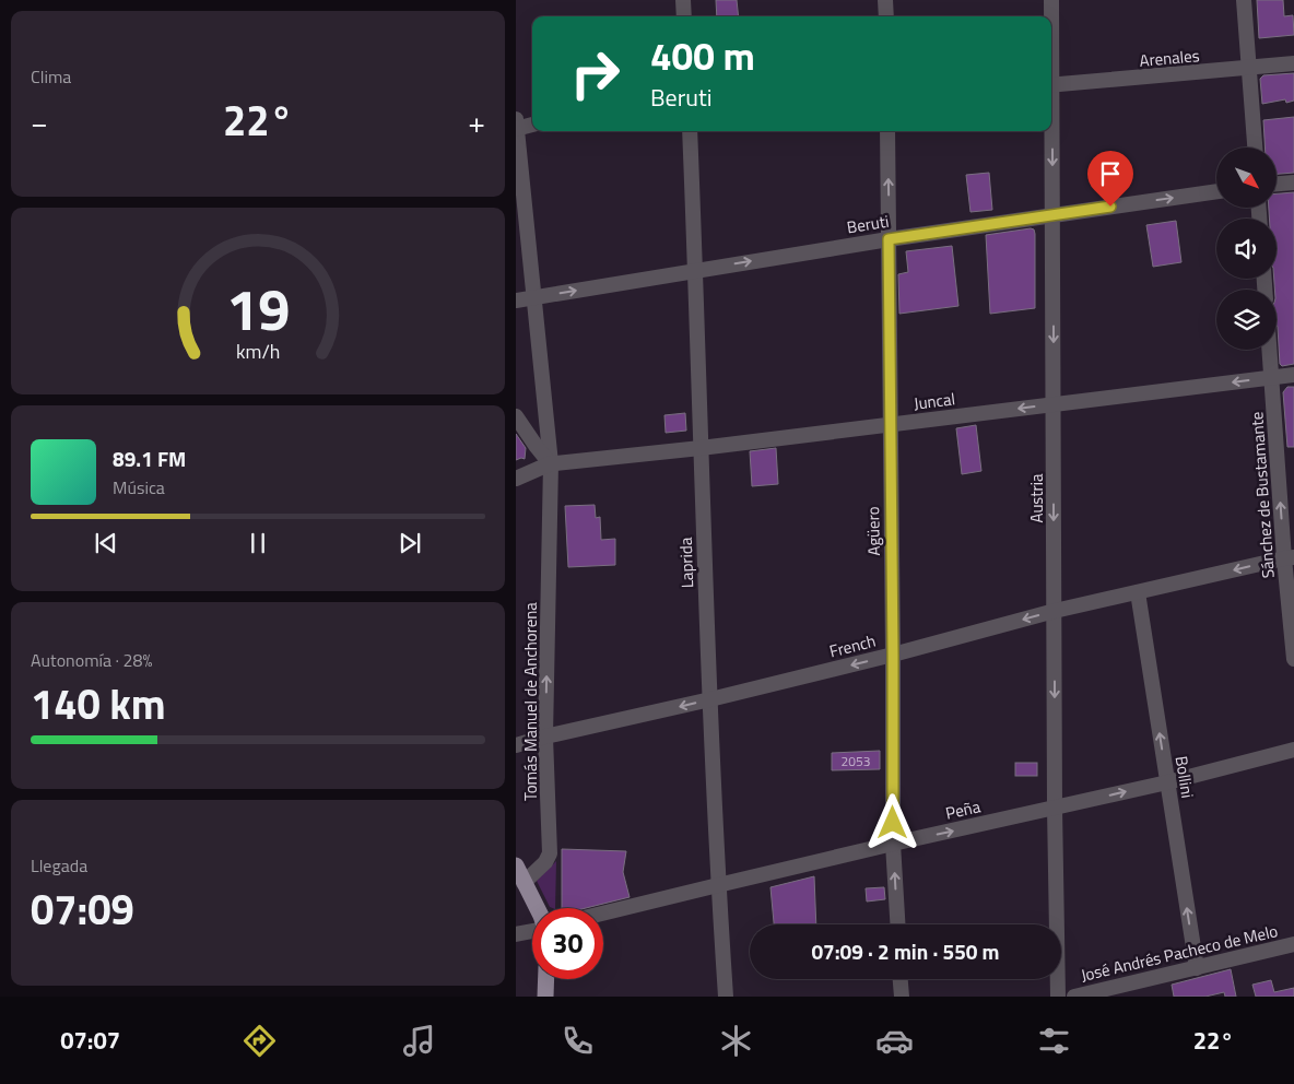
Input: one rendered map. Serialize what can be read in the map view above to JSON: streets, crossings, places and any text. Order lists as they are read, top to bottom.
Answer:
{
  "streets": {
    "street": [
      "Arenales",
      "Beruti",
      "Juncal",
      "Sánchez de Bustamante",
      "Austria",
      "Agüero",
      "Laprida",
      "French",
      "Tomás Manuel de Anchorena",
      "Bollini",
      "Peña",
      "José Andrés Pacheco de Melo"
    ]
  },
  "crossings": [
    ["Beruti", "Austria"],
    ["Beruti", "Agüero"],
    ["Beruti", "Laprida"],
    ["Beruti", "Tomás Manuel de Anchorena"],
    ["Juncal", "Sánchez de Bustamante"],
    ["Juncal", "Austria"],
    ["Juncal", "Agüero"],
    ["Juncal", "Laprida"],
    ["Juncal", "Tomás Manuel de Anchorena"],
    ["Sánchez de Bustamante", "French"],
    ["Austria", "French"],
    ["Austria", "Peña"],
    ["Agüero", "French"],
    ["Agüero", "Peña"],
    ["Laprida", "French"],
    ["Laprida", "Peña"],
    ["French", "Tomás Manuel de Anchorena"],
    ["French", "Bollini"],
    ["Bollini", "Peña"],
    ["Bollini", "José Andrés Pacheco de Melo"]
  ],
  "one_way": [
    "Beruti",
    "Juncal",
    "Sánchez de Bustamante",
    "Austria",
    "French",
    "Tomás Manuel de Anchorena",
    "Bollini",
    "Peña"
  ],
  "house_numbers": ["2053"],
  "north": "bottom right",
  "page": {
    "tile": [
      "Clima",
      ["Autonomía · 28%", "140 km"],
      ["Llegada", "07:09"]
    ],
    "turn": ["400 m", "Beruti"],
    "heat": ["−", "22°", "+"],
    "song": ["89.1 FM", "Música"],
    "limit": "30",
    "trip": "07:09 · 2 min · 550 m",
    "tabs": ["07:07", "22°"],
    "gauge": ["19", "km/h"]
  }
}
